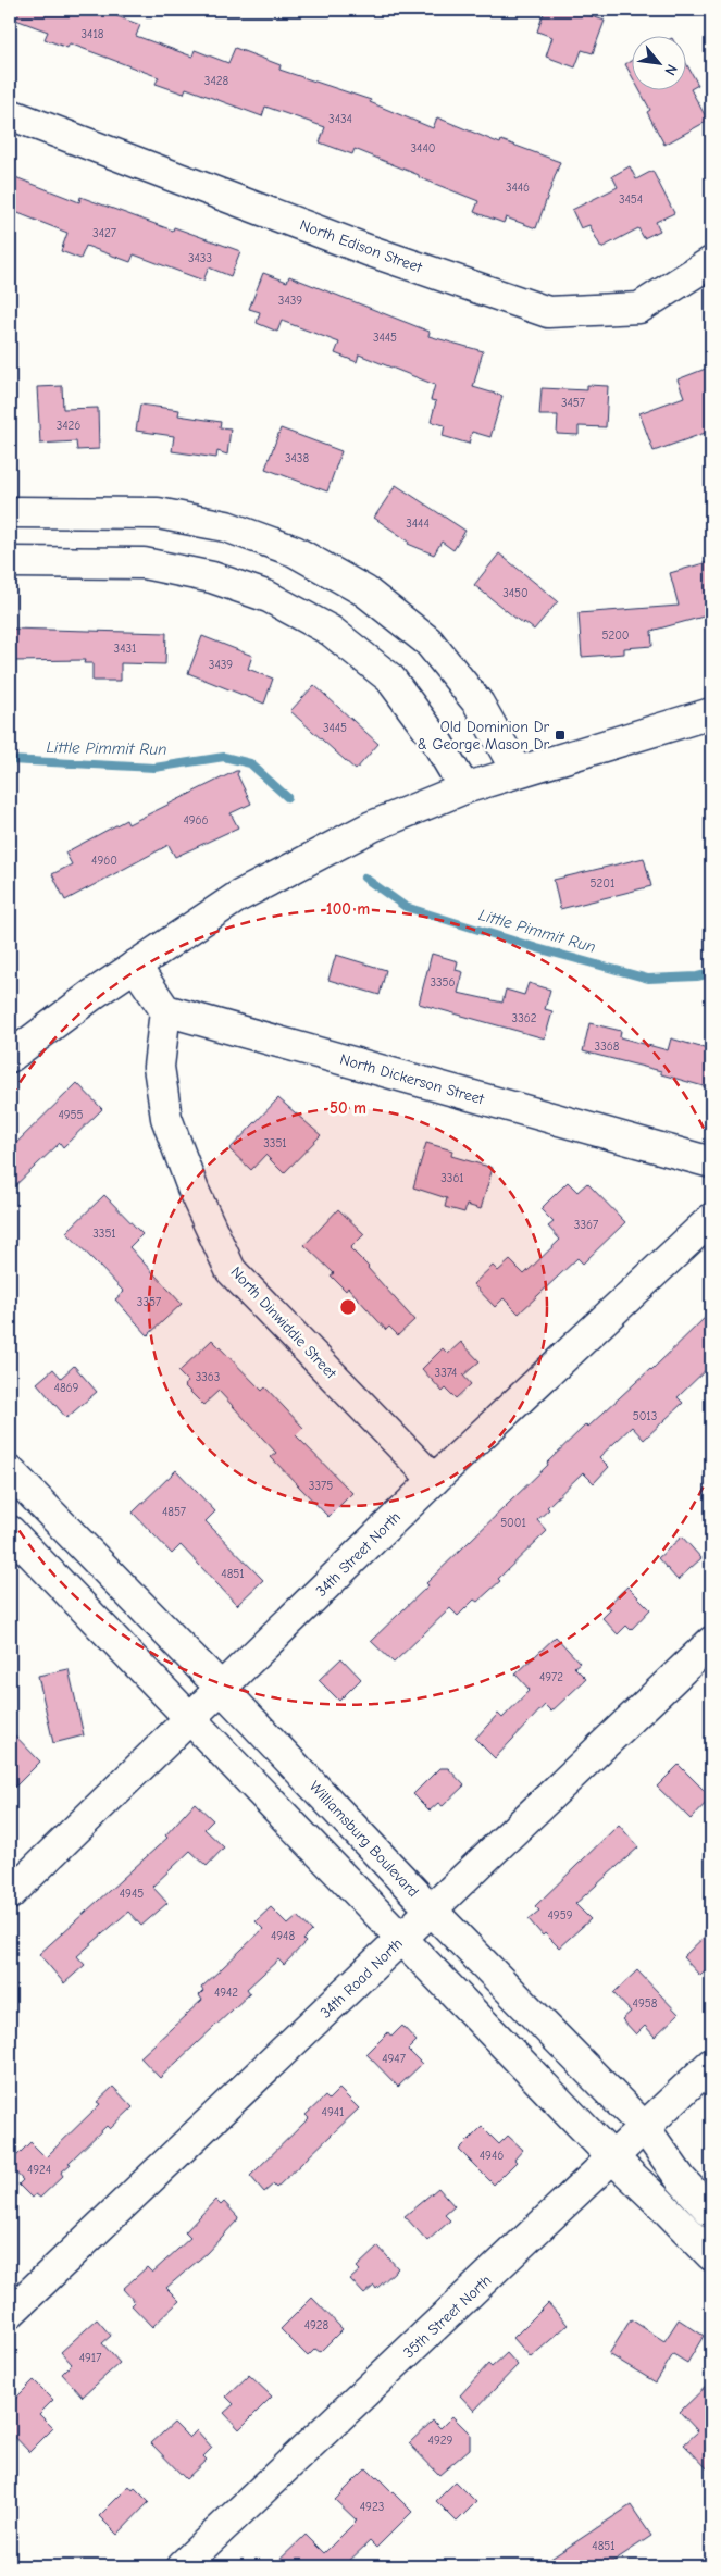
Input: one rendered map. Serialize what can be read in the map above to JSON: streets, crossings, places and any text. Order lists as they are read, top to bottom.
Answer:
{
  "streets": {
    "street": [
      "North Edison Street",
      "North Dickerson Street",
      "North Dinwiddie Street",
      "34th Street North",
      "Williamsburg Boulevard",
      "34th Road North",
      "35th Street North"
    ]
  },
  "crossings": [
    ["North Dickerson Street", "North Dinwiddie Street"],
    ["North Dinwiddie Street", "34th Street North"],
    ["34th Street North", "Williamsburg Boulevard"],
    ["Williamsburg Boulevard", "34th Road North"],
    ["Williamsburg Boulevard", "35th Street North"]
  ],
  "water": ["Little Pimmit Run"],
  "places": {
    "transit": ["Old Dominion Dr & George Mason Dr"]
  },
  "house_numbers": [
    "3418",
    "3428",
    "3434",
    "3440",
    "3446",
    "3454",
    "3427",
    "3433",
    "3439",
    "3445",
    "3457",
    "3426",
    "3438",
    "3444",
    "3450",
    "5200",
    "3431",
    "3439",
    "3445",
    "4966",
    "4960",
    "5201",
    "3356",
    "3362",
    "3368",
    "4955",
    "3351",
    "3361",
    "3367",
    "3351",
    "3357",
    "3374",
    "3363",
    "4869",
    "5013",
    "3375",
    "4857",
    "5001",
    "4851",
    "4972",
    "4945",
    "4959",
    "4948",
    "4942",
    "4958",
    "4947",
    "4941",
    "4946",
    "4924",
    "4928",
    "4917",
    "4929",
    "4923",
    "4851"
  ],
  "north": "bottom right",
  "rings": ["100 m", "50 m"]
}
